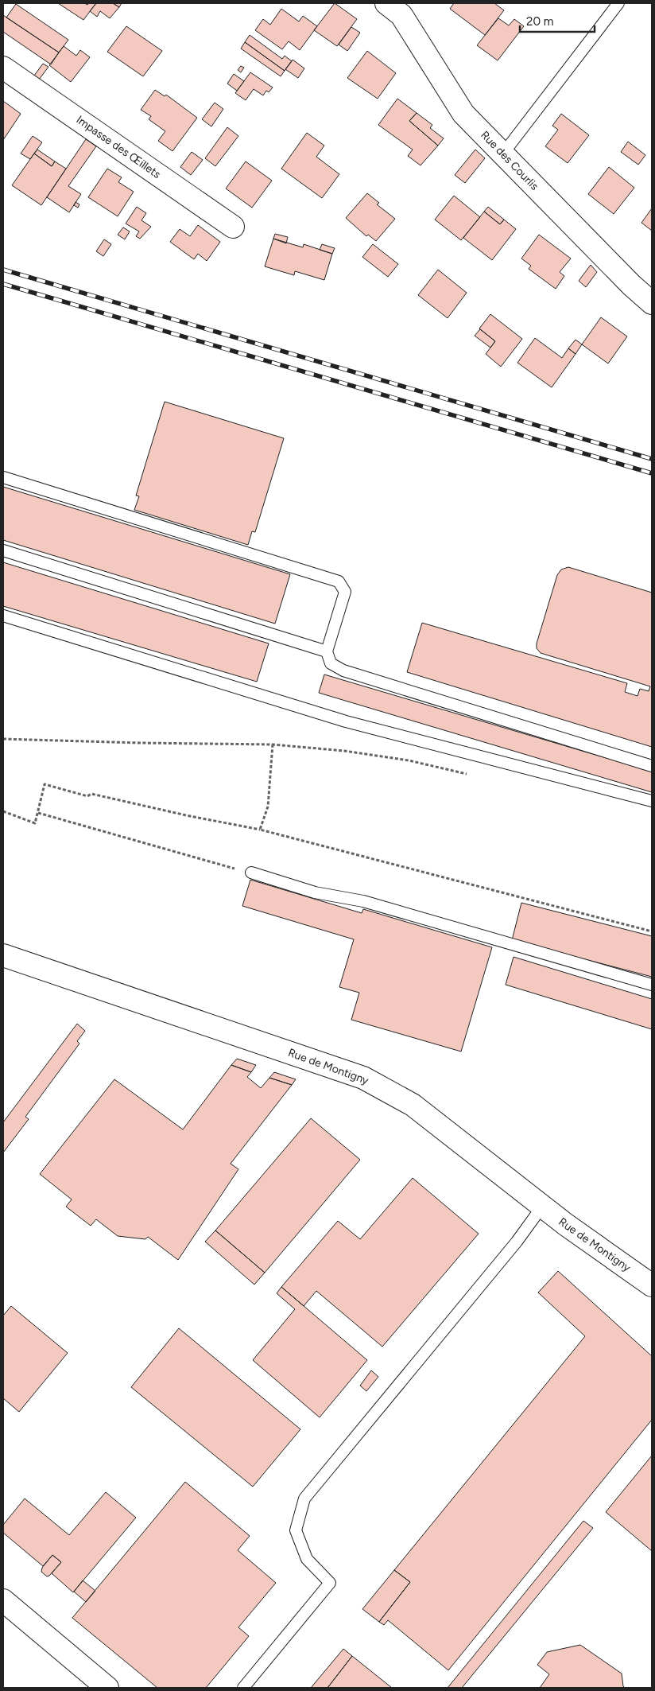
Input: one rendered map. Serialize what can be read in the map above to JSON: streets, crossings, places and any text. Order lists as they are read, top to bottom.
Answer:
{
  "streets": {
    "street": ["Impasse des Œillets", "Rue des Courlis", "Rue de Montigny"]
  },
  "scale_bar": "20 m"
}
